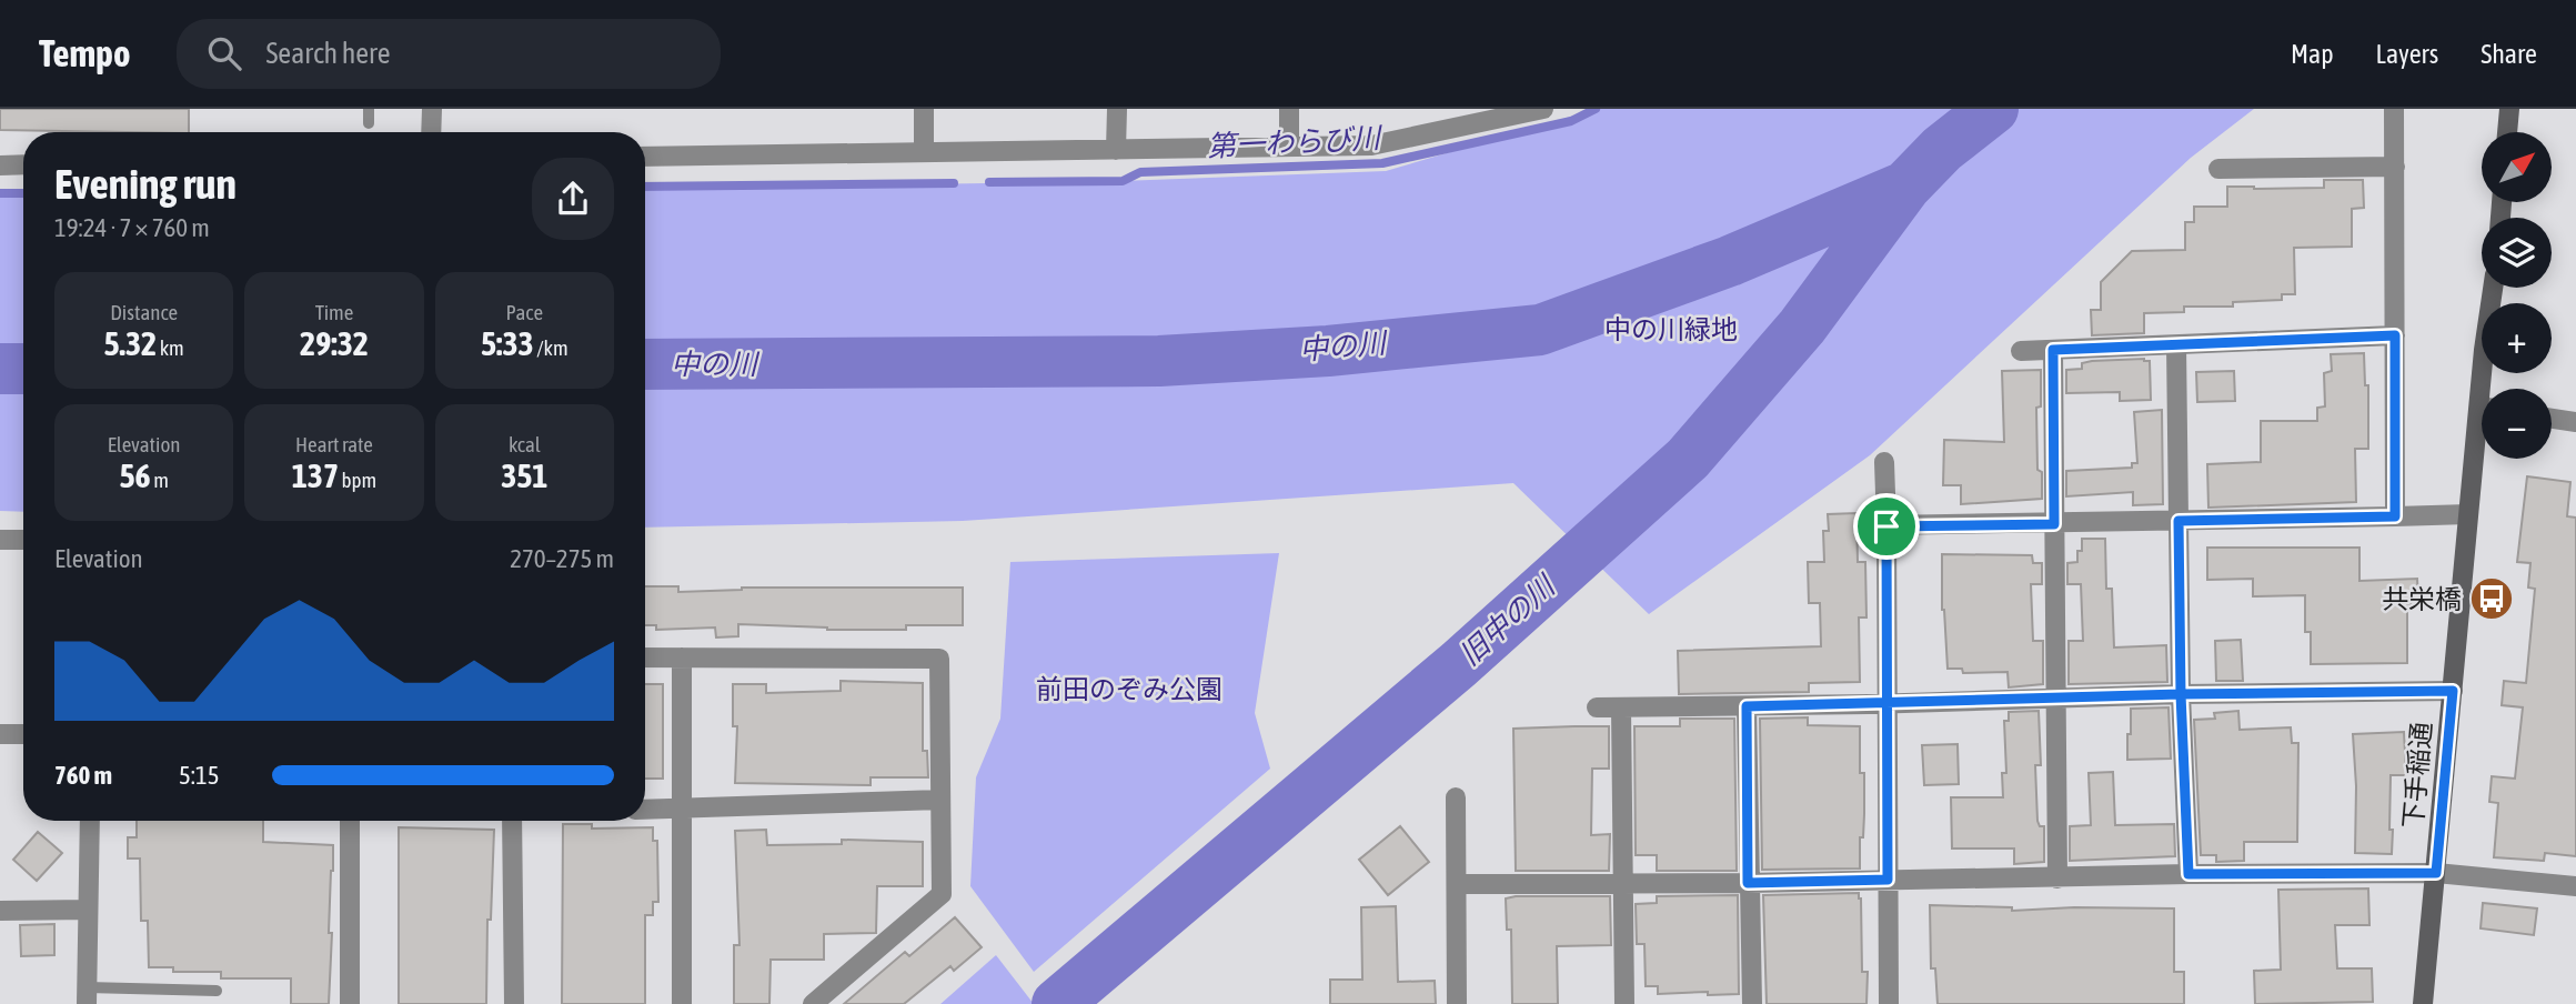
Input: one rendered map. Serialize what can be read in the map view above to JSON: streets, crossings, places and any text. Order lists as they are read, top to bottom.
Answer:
{
  "streets": {
    "main road": ["下手稲通"]
  },
  "water": ["第一わらび川", "中の川", "旧中の川"],
  "parks": ["中の川緑地", "前田のぞみ公園"],
  "places": {
    "bus stop": ["共栄橋"]
  },
  "north": "top right",
  "page": {
    "header": "Tempo",
    "search": "Search here",
    "nav": ["Map", "Layers", "Share"],
    "map_buttons": ["+", "−"],
    "heading": ["Evening run", "19:24 · 7 × 760 m"],
    "stats": [
      ["Distance", "5.32 km"],
      ["Time", "29:32"],
      ["Pace", "5:33 /km"],
      ["Elevation", "56 m"],
      ["Heart rate", "137 bpm"],
      ["kcal", "351"]
    ],
    "chart": ["Elevation", "270–275 m"],
    "list": [
      {
        "name": "760 m",
        "note": "5:15"
      }
    ]
  }
}
